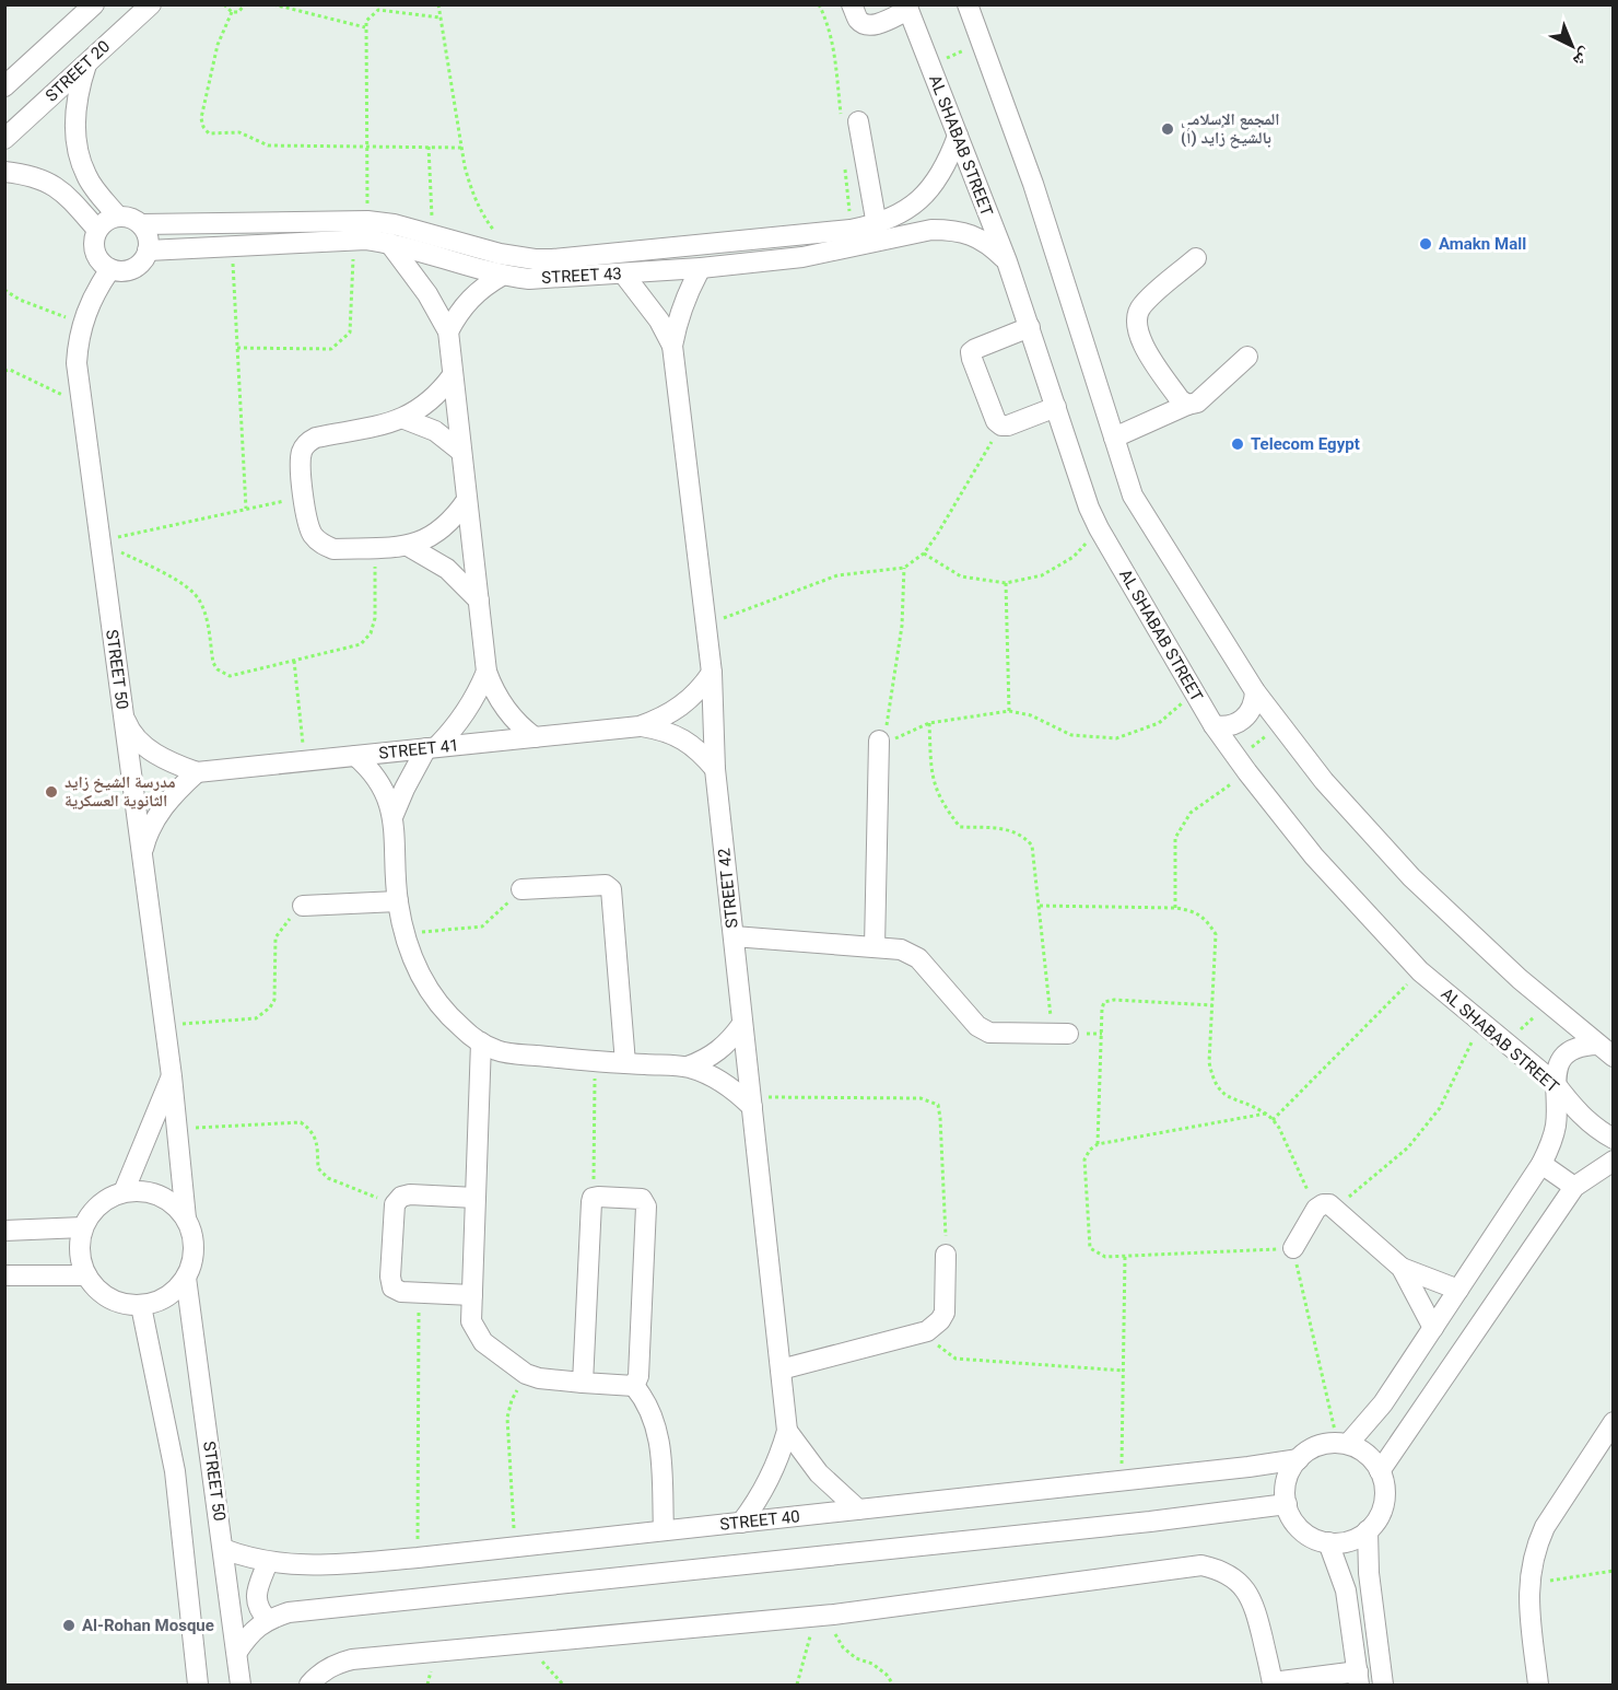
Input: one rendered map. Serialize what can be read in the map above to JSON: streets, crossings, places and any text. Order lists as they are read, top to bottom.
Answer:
{
  "streets": {
    "street": [
      "STREET 20",
      "AL SHABAB STREET",
      "STREET 43",
      "STREET 50",
      "STREET 41",
      "STREET 42",
      "STREET 40"
    ]
  },
  "crossings": [
    ["AL SHABAB STREET", "STREET 43"],
    ["STREET 43", "STREET 50"],
    ["STREET 43", "STREET 42"],
    ["STREET 50", "STREET 41"],
    ["STREET 50", "STREET 40"],
    ["STREET 41", "STREET 42"],
    ["STREET 42", "STREET 40"]
  ],
  "places": [
    "المجمع الإسلامي (أ) بالشيخ زايد",
    "Amakn Mall",
    "Telecom Egypt",
    "مدرسة الشيخ زايد الثانوية العسكرية",
    "Al-Rohan Mosque"
  ],
  "north": "bottom right"
}
